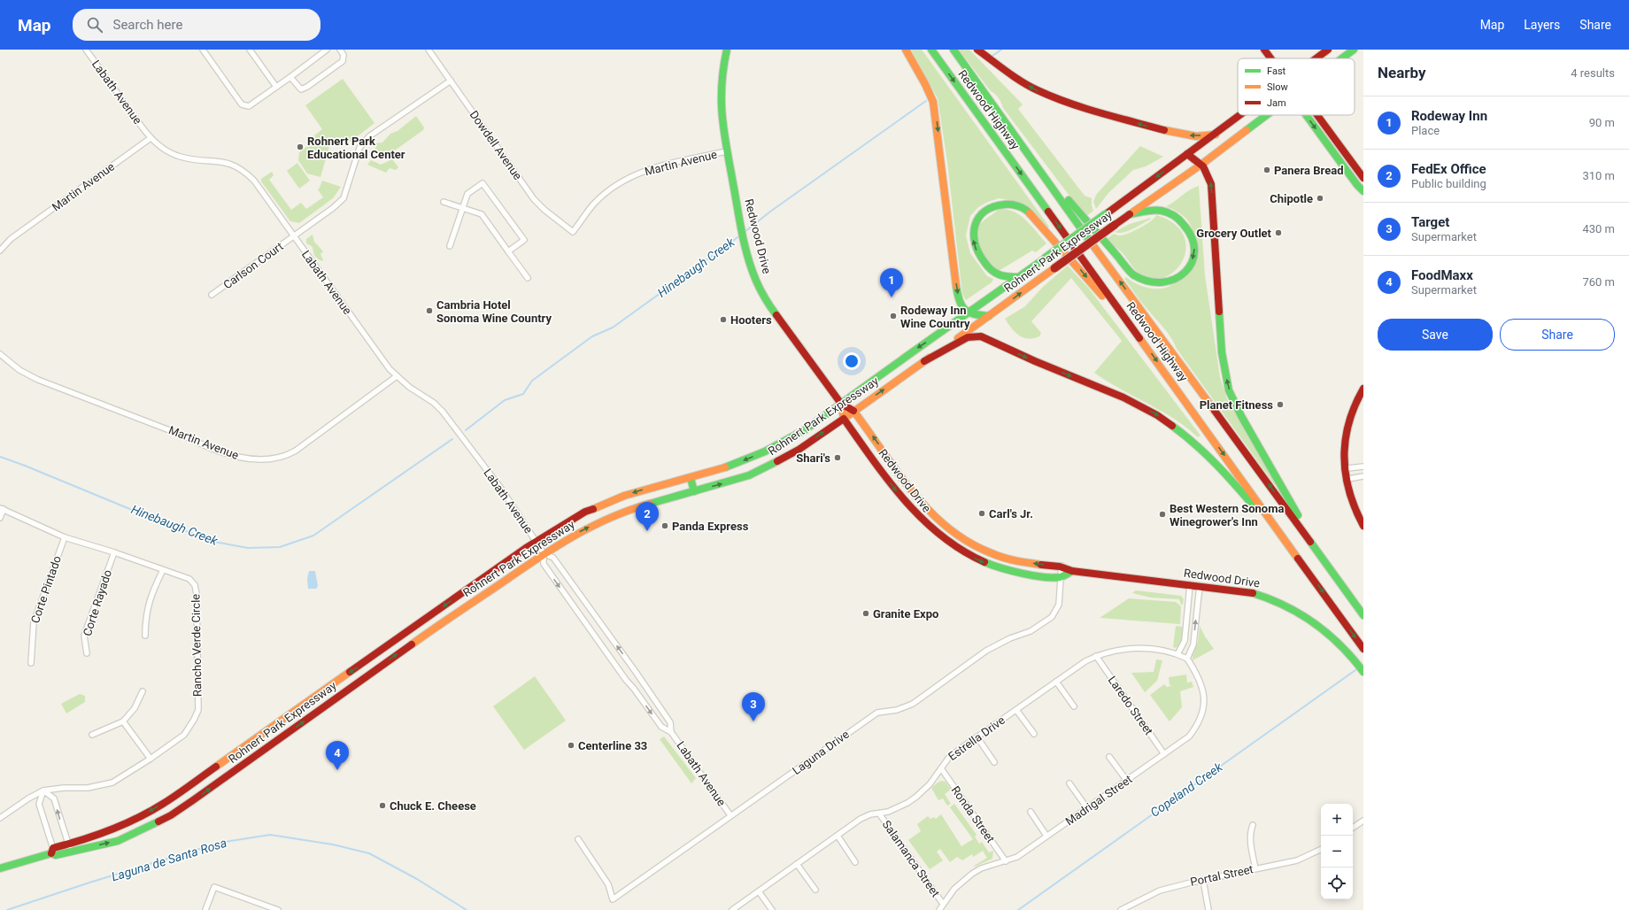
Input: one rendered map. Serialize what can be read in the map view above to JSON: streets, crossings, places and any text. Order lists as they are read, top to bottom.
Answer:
{
  "streets": {
    "main road": ["Redwood Highway", "Redwood Drive", "Rohnert Park Expressway"],
    "street": [
      "Labath Avenue",
      "Dowdell Avenue",
      "Martin Avenue",
      "Carlson Court",
      "Corte Pintado",
      "Corte Rayado",
      "Rancho Verde Circle",
      "Laredo Street",
      "Estrella Drive",
      "Laguna Drive",
      "Madrigal Street",
      "Ronda Street",
      "Salamanca Street",
      "Portal Street"
    ]
  },
  "crossings": [
    ["Labath Avenue", "Martin Avenue"],
    ["Labath Avenue", "Rohnert Park Expressway"],
    ["Labath Avenue", "Carlson Court"],
    ["Labath Avenue", "Laguna Drive"],
    ["Dowdell Avenue", "Martin Avenue"],
    ["Dowdell Avenue", "Carlson Court"],
    ["Martin Avenue", "Redwood Drive"],
    ["Redwood Drive", "Rohnert Park Expressway"],
    ["Redwood Drive", "Laguna Drive"],
    ["Corte Pintado", "Rancho Verde Circle"],
    ["Corte Rayado", "Rancho Verde Circle"],
    ["Laredo Street", "Estrella Drive"],
    ["Laredo Street", "Madrigal Street"],
    ["Estrella Drive", "Madrigal Street"],
    ["Estrella Drive", "Ronda Street"],
    ["Estrella Drive", "Salamanca Street"],
    ["Madrigal Street", "Ronda Street"],
    ["Madrigal Street", "Salamanca Street"]
  ],
  "water": ["Hinebaugh Creek", "Copeland Creek", "Laguna de Santa Rosa"],
  "places": [
    "Rohnert Park Educational Center",
    "Panera Bread",
    "Chipotle",
    "Grocery Outlet",
    "Cambria Hotel Sonoma Wine Country",
    "Rodeway Inn Wine Country",
    "Hooters",
    "Planet Fitness",
    "Shari's",
    "Carl's Jr.",
    "Best Western Sonoma Winegrower's Inn",
    "Panda Express",
    "Granite Expo",
    "Centerline 33",
    "Chuck E. Cheese"
  ],
  "legend": ["Fast", "Slow", "Jam"],
  "page": {
    "header": "Map",
    "search": "Search here",
    "nav": ["Map", "Layers", "Share"],
    "heading": ["Nearby", "4 results"],
    "list": [
      {
        "mark": "1",
        "name": "Rodeway Inn",
        "note": "Place",
        "value": "90 m"
      },
      {
        "mark": "2",
        "name": "FedEx Office",
        "note": "Public building",
        "value": "310 m"
      },
      {
        "mark": "3",
        "name": "Target",
        "note": "Supermarket",
        "value": "430 m"
      },
      {
        "mark": "4",
        "name": "FoodMaxx",
        "note": "Supermarket",
        "value": "760 m"
      }
    ],
    "pins": [
      "1",
      "2",
      "3",
      "4"
    ],
    "buttons": ["Save", "Share"],
    "map_buttons": ["+", "−"]
  }
}
